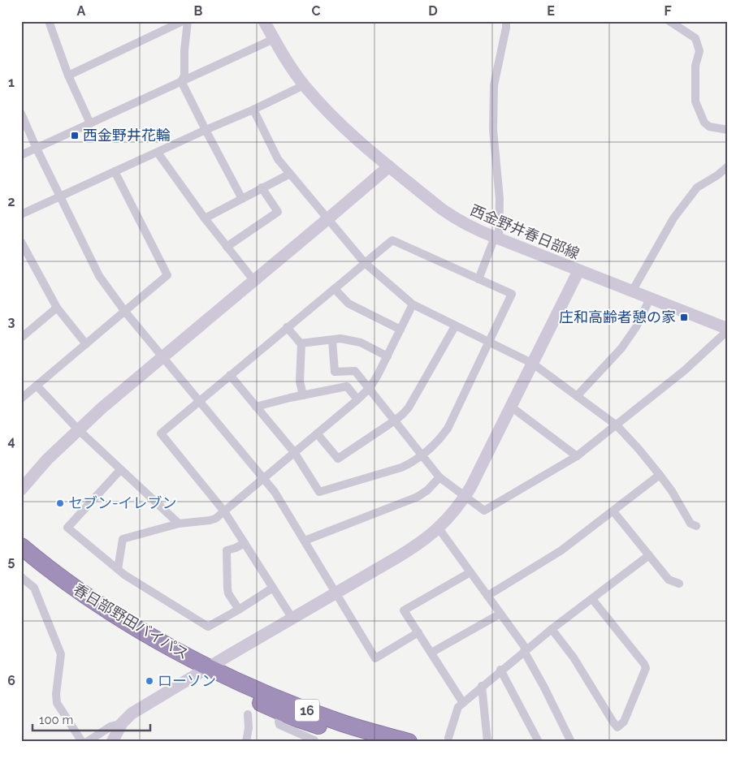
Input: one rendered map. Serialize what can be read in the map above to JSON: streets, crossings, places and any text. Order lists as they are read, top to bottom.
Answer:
{
  "streets": {
    "highway": ["春日部野田バイパス", "16"],
    "street": ["西金野井春日部線"]
  },
  "places": {
    "transit": ["西金野井花輪", "庄和高齢者憩の家"],
    "other": ["セブン-イレブン", "ローソン"]
  },
  "scale_bar": "100 m",
  "grid": {
    "columns": [
      "A",
      "B",
      "C",
      "D",
      "E",
      "F"
    ],
    "rows": [
      "1",
      "2",
      "3",
      "4",
      "5",
      "6"
    ]
  }
}
